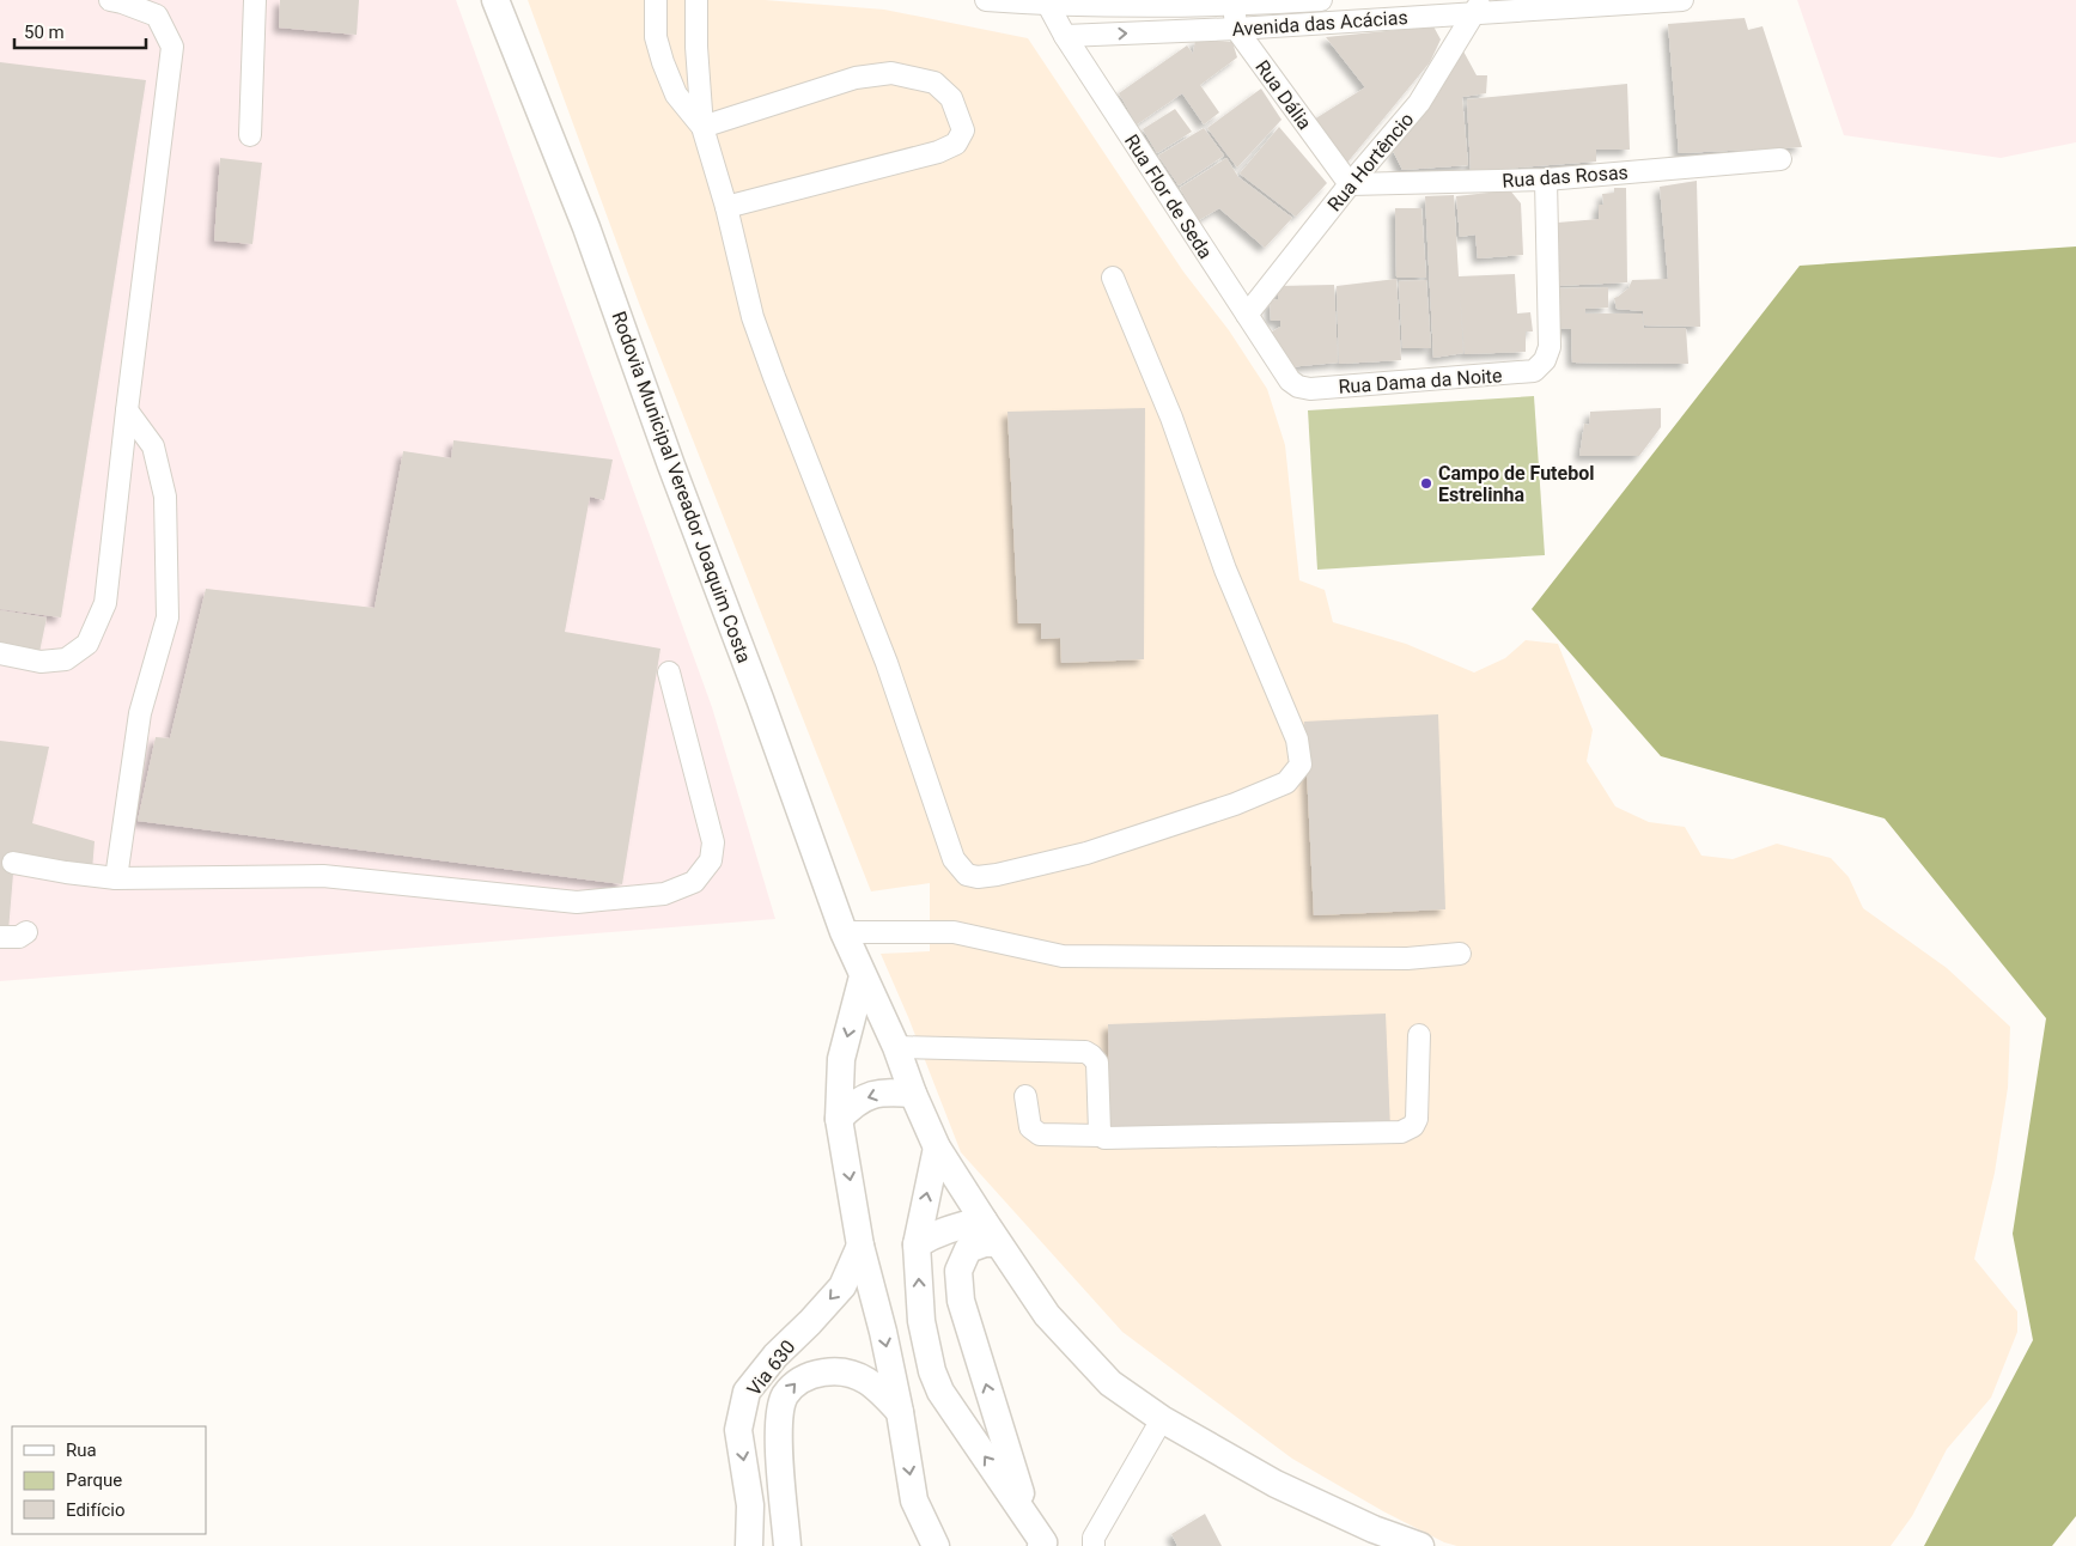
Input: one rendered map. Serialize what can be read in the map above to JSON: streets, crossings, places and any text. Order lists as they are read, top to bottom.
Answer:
{
  "streets": {
    "main road": ["Rodovia Municipal Vereador Joaquim Costa", "Via 630"],
    "street": [
      "Avenida das Acácias",
      "Rua Dália",
      "Rua Hortêncio",
      "Rua das Rosas",
      "Rua Flor de Seda",
      "Rua Dama da Noite"
    ]
  },
  "crossings": [
    ["Avenida das Acácias", "Rua Dália"],
    ["Avenida das Acácias", "Rua Hortêncio"],
    ["Avenida das Acácias", "Rua Flor de Seda"],
    ["Rua Dália", "Rua Hortêncio"],
    ["Rua Dália", "Rua das Rosas"],
    ["Rua Hortêncio", "Rua das Rosas"],
    ["Rua Hortêncio", "Rua Flor de Seda"],
    ["Rua das Rosas", "Rua Dama da Noite"],
    ["Rua Flor de Seda", "Rua Dama da Noite"]
  ],
  "places": ["Campo de Futebol Estrelinha"],
  "legend": ["Rua", "Parque", "Edifício"],
  "scale_bar": "50 m"
}
